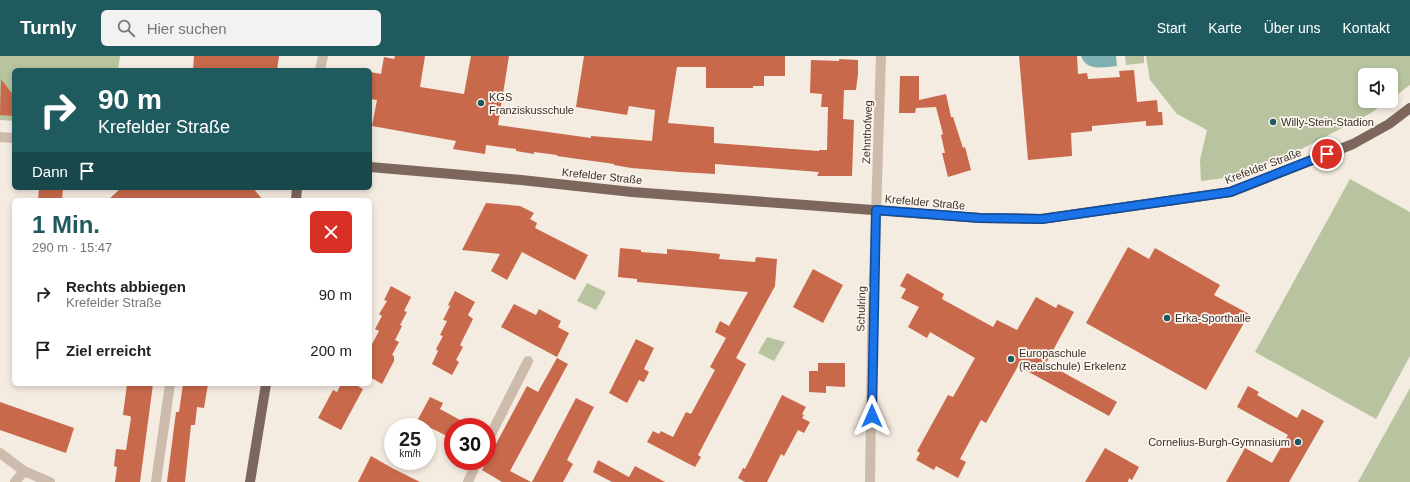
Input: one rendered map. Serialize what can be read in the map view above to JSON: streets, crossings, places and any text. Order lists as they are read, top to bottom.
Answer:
{
  "streets": {
    "main road": ["Krefelder Straße"],
    "street": ["Zehnthofweg", "Schulring"]
  },
  "crossings": [
    ["Zehnthofweg", "Krefelder Straße"],
    ["Zehnthofweg", "Schulring"],
    ["Krefelder Straße", "Schulring"]
  ],
  "places": [
    "KGS Franziskusschule",
    "Willy-Stein-Stadion",
    "Erka-Sporthalle",
    "Europaschule (Realschule) Erkelenz",
    "Cornelius-Burgh-Gymnasium"
  ],
  "page": {
    "header": "Turnly",
    "search": "Hier suchen",
    "nav": [
      "Start",
      "Karte",
      "Über uns",
      "Kontakt"
    ],
    "turn": ["90 m", "Krefelder Straße"],
    "then": "Dann",
    "heading": ["1 Min.", "290 m · 15:47"],
    "list": [
      {
        "name": "Rechts abbiegen",
        "note": "Krefelder Straße",
        "value": "90 m"
      },
      {
        "name": "Ziel erreicht",
        "value": "200 m"
      }
    ],
    "speed": "25 km/h",
    "limit": "30"
  }
}
